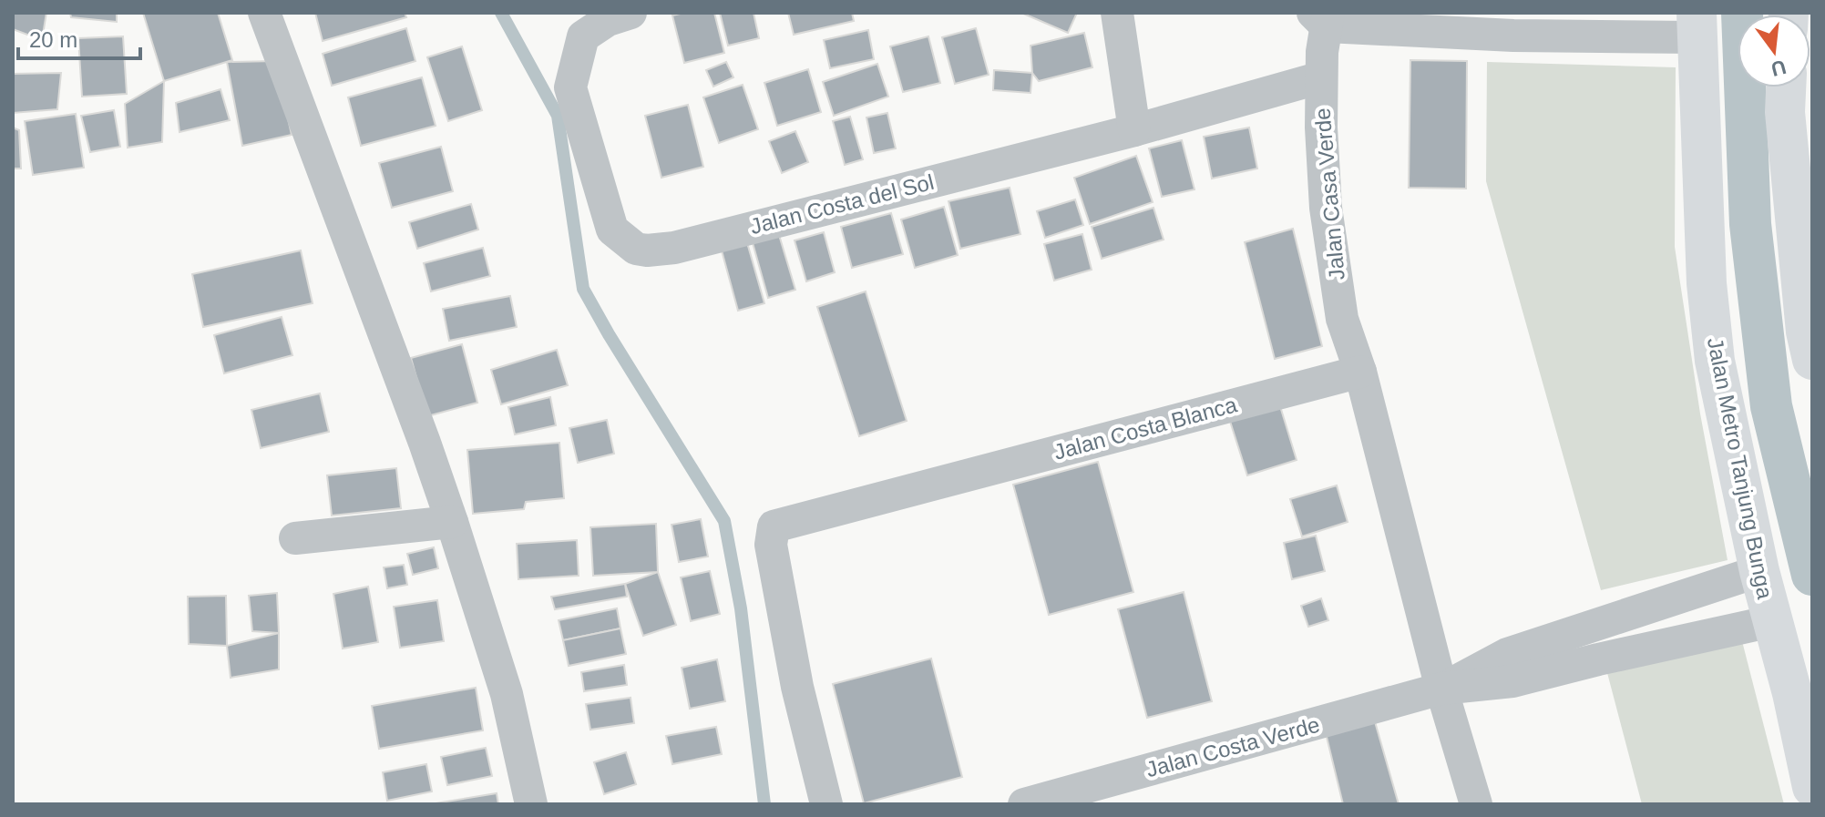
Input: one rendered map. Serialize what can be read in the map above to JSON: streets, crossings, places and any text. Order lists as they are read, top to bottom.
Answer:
{
  "streets": {
    "main road": ["Jalan Metro Tanjung Bunga"],
    "street": [
      "Jalan Casa Verde",
      "Jalan Costa del Sol",
      "Jalan Costa Blanca",
      "Jalan Costa Verde"
    ]
  },
  "crossings": [
    ["Jalan Casa Verde", "Jalan Costa del Sol"],
    ["Jalan Casa Verde", "Jalan Costa Blanca"]
  ],
  "scale_bar": "20 m",
  "north": "bottom"
}
